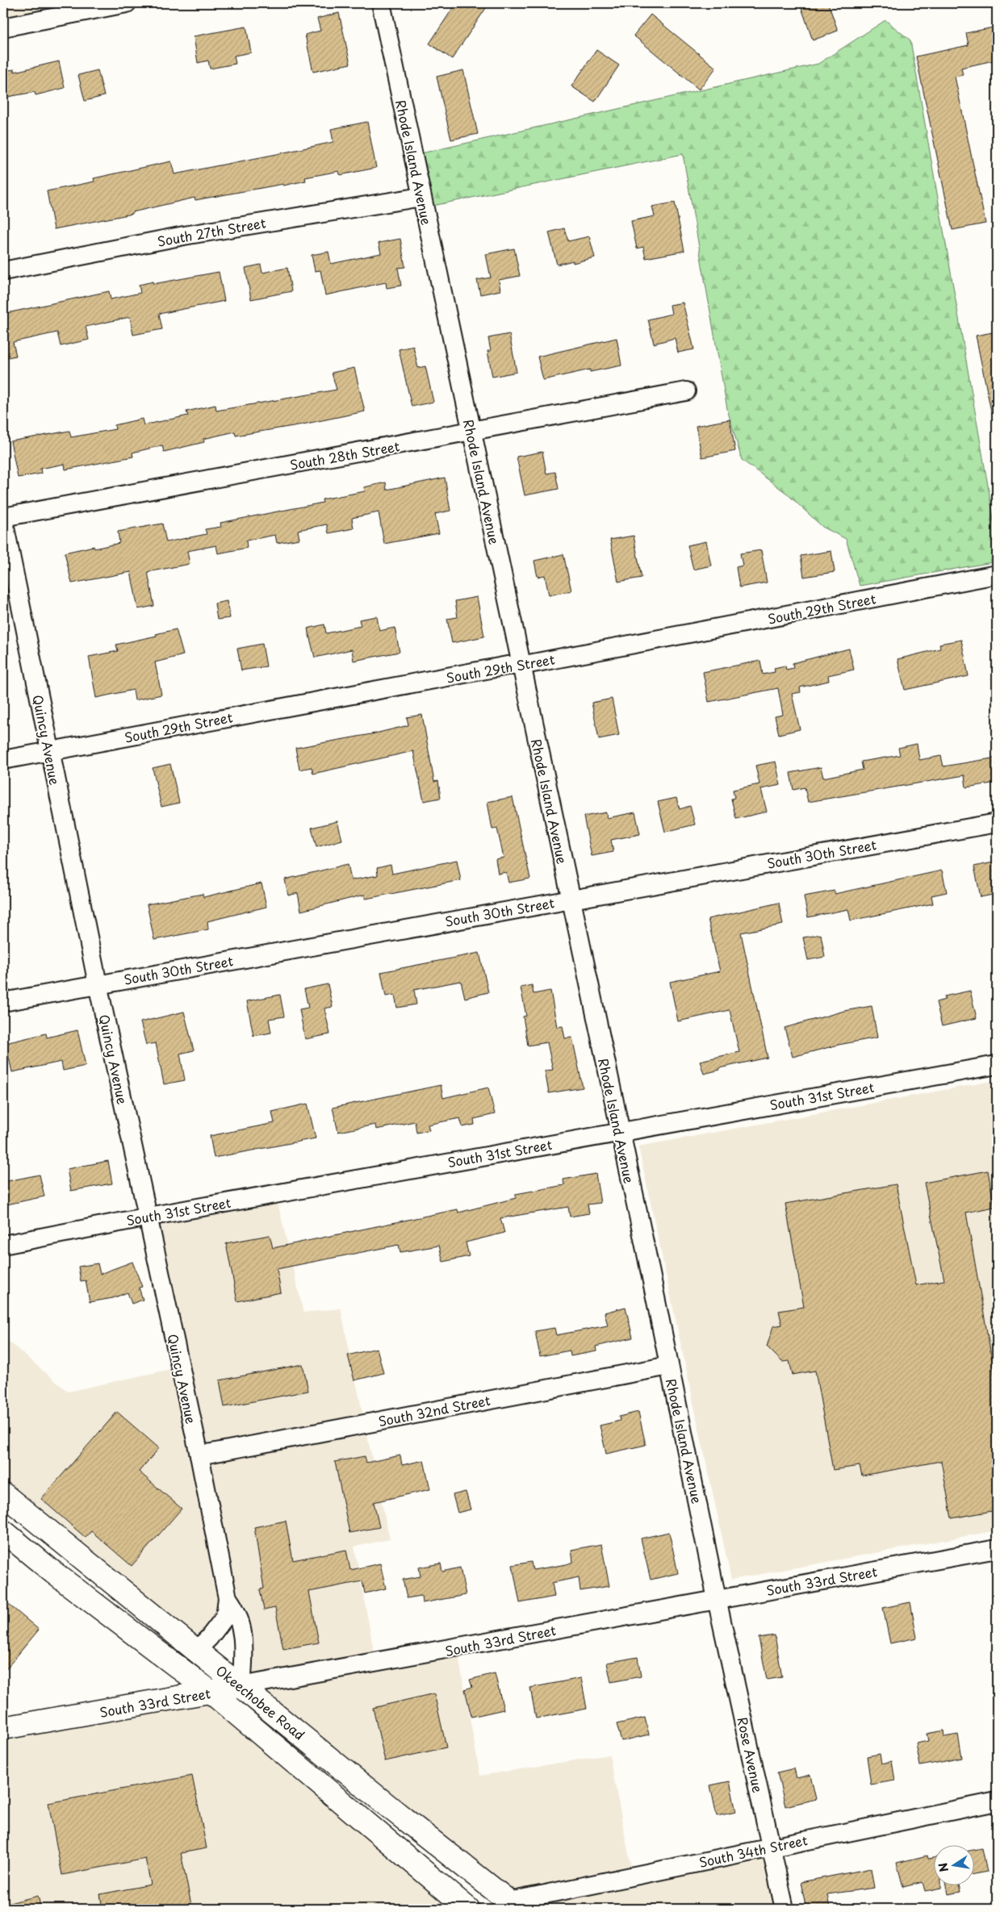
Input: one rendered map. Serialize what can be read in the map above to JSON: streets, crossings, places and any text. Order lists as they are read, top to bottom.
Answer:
{
  "streets": {
    "main road": ["South 33rd Street", "Okeechobee Road"],
    "street": [
      "Rhode Island Avenue",
      "South 27th Street",
      "South 28th Street",
      "South 29th Street",
      "Quincy Avenue",
      "South 30th Street",
      "South 31st Street",
      "South 32nd Street",
      "Rose Avenue",
      "South 34th Street"
    ]
  },
  "crossings": [
    ["Rhode Island Avenue", "South 27th Street"],
    ["Rhode Island Avenue", "South 28th Street"],
    ["Rhode Island Avenue", "South 29th Street"],
    ["Rhode Island Avenue", "South 30th Street"],
    ["Rhode Island Avenue", "South 31st Street"],
    ["Rhode Island Avenue", "South 32nd Street"],
    ["Rhode Island Avenue", "South 33rd Street"],
    ["Rhode Island Avenue", "Rose Avenue"],
    ["South 28th Street", "Quincy Avenue"],
    ["South 29th Street", "Quincy Avenue"],
    ["Quincy Avenue", "South 30th Street"],
    ["Quincy Avenue", "South 31st Street"],
    ["Quincy Avenue", "South 32nd Street"],
    ["Quincy Avenue", "South 33rd Street"],
    ["Quincy Avenue", "Okeechobee Road"],
    ["South 33rd Street", "Okeechobee Road"],
    ["South 33rd Street", "Rose Avenue"],
    ["Okeechobee Road", "South 34th Street"],
    ["Rose Avenue", "South 34th Street"]
  ],
  "north": "left"
}
